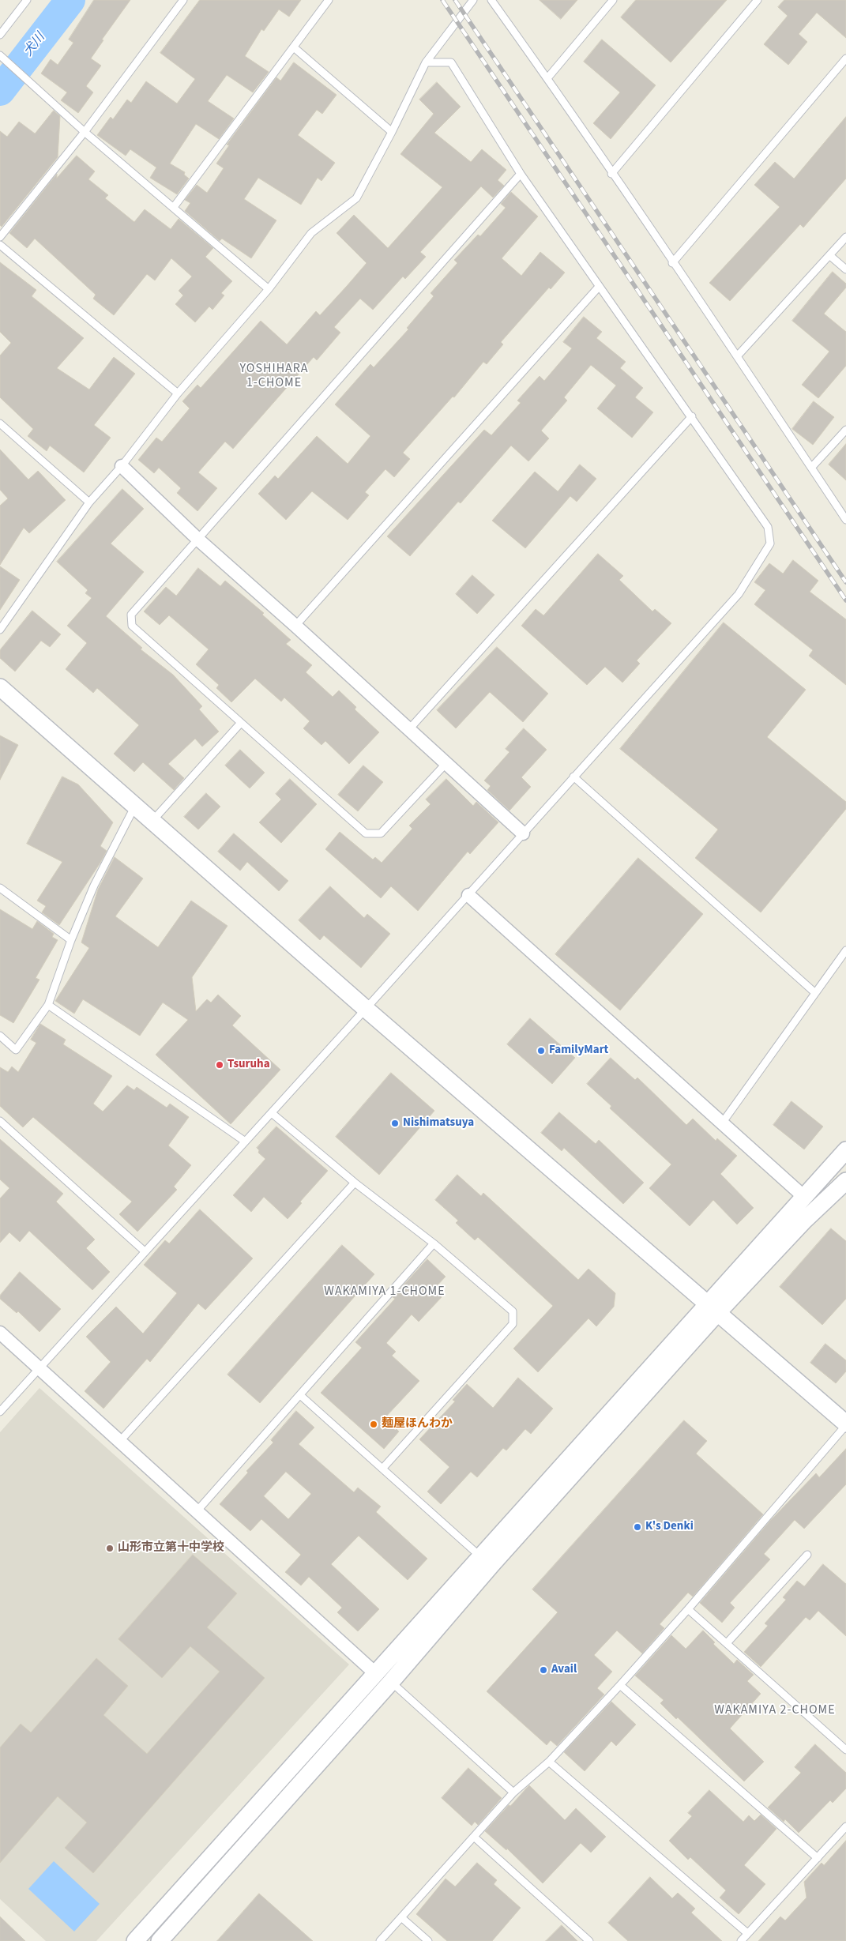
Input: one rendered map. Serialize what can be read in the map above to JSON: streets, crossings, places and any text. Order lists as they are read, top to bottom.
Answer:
{
  "districts": ["YOSHIHARA 1-CHOME", "WAKAMIYA 1-CHOME", "WAKAMIYA 2-CHOME"],
  "water": ["犬川"],
  "places": [
    "FamilyMart",
    "Tsuruha",
    "Nishimatsuya",
    "麺屋ほんわか",
    "K's Denki",
    "山形市立第十中学校",
    "Avail"
  ]
}
